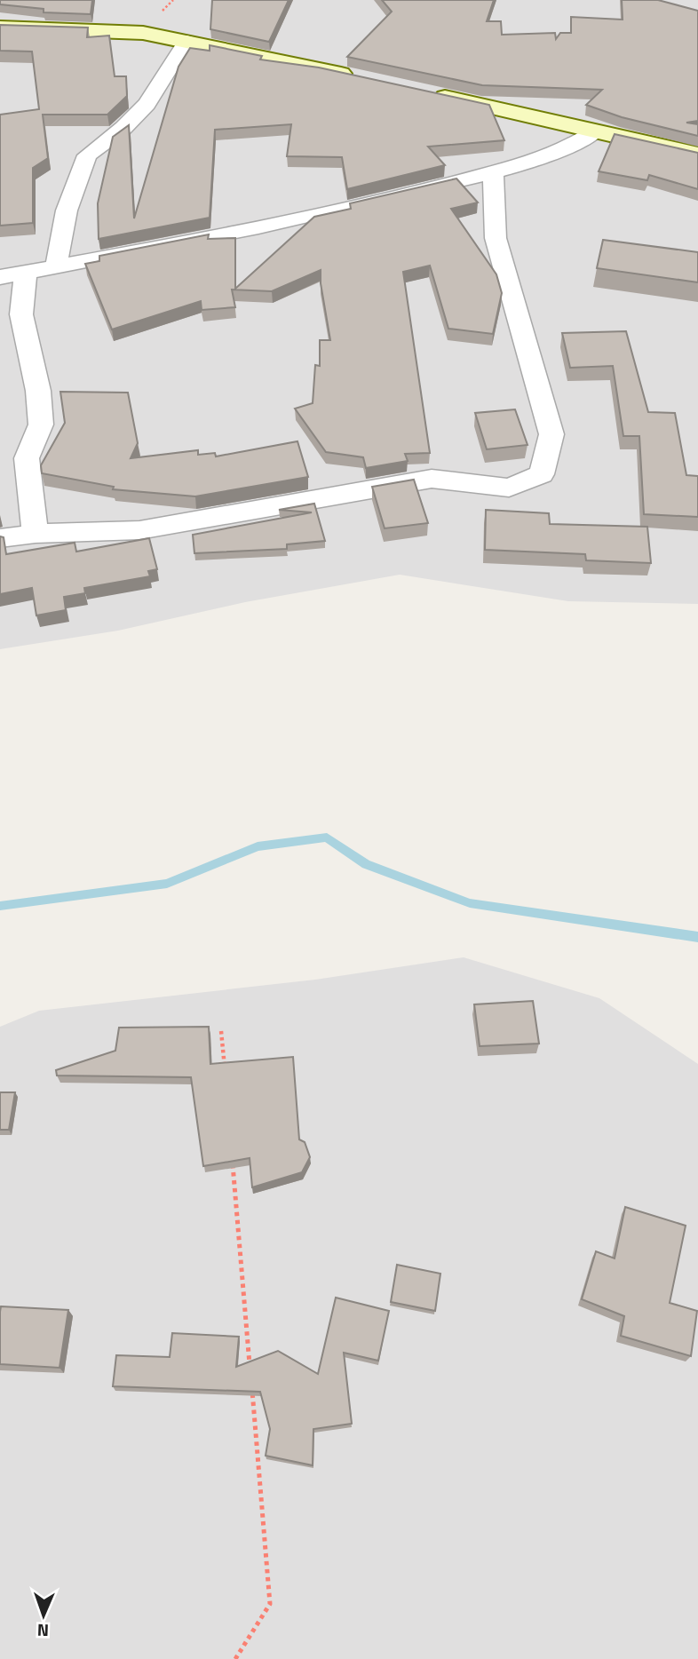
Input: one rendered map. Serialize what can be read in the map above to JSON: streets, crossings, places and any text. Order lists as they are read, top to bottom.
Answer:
{
  "north": "bottom"
}
